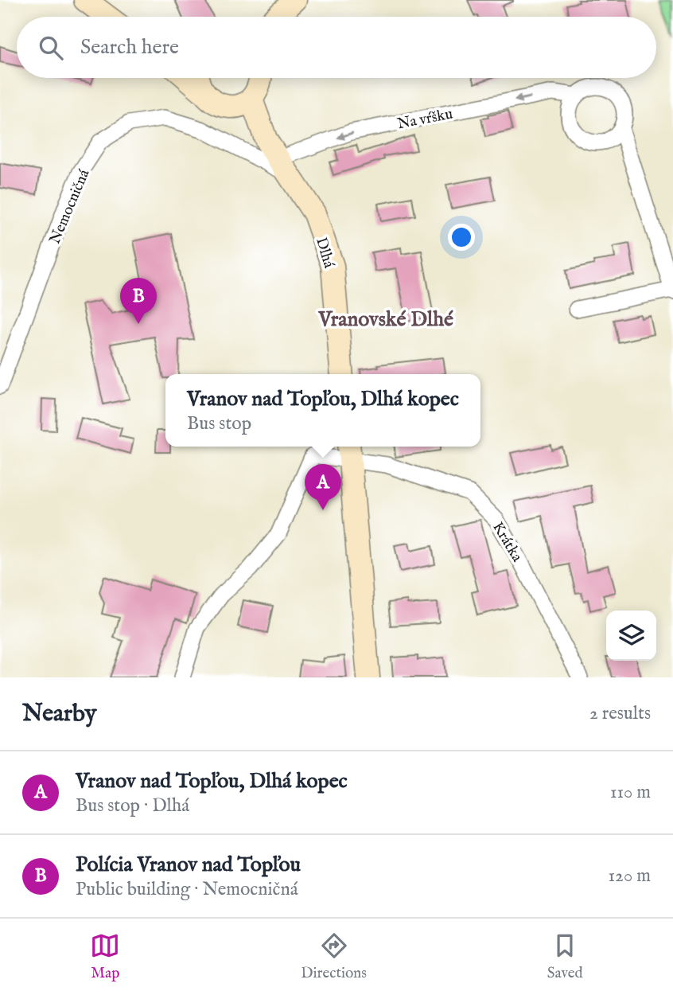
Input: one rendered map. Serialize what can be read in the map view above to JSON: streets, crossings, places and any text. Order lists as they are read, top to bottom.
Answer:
{
  "streets": {
    "street": [
      "Na vŕšku",
      "Nemocničná",
      "Dlhá",
      "Krátka"
    ]
  },
  "crossings": [
    ["Na vŕšku", "Nemocničná"],
    ["Na vŕšku", "Dlhá"],
    ["Nemocničná", "Dlhá"]
  ],
  "one_way": ["Na vŕšku"],
  "districts": ["Vranovské Dlhé"],
  "page": {
    "search": "Search here",
    "pins": ["B", "A"],
    "popup": ["Vranov nad Topľou, Dlhá kopec", "Bus stop"],
    "heading": ["Nearby", "2 results"],
    "list": [
      {
        "mark": "A",
        "name": "Vranov nad Topľou, Dlhá kopec",
        "note": "Bus stop · Dlhá",
        "value": "110 m"
      },
      {
        "mark": "B",
        "name": "Polícia Vranov nad Topľou",
        "note": "Public building · Nemocničná",
        "value": "120 m"
      }
    ],
    "nav": ["Map", "Directions", "Saved"]
  }
}
